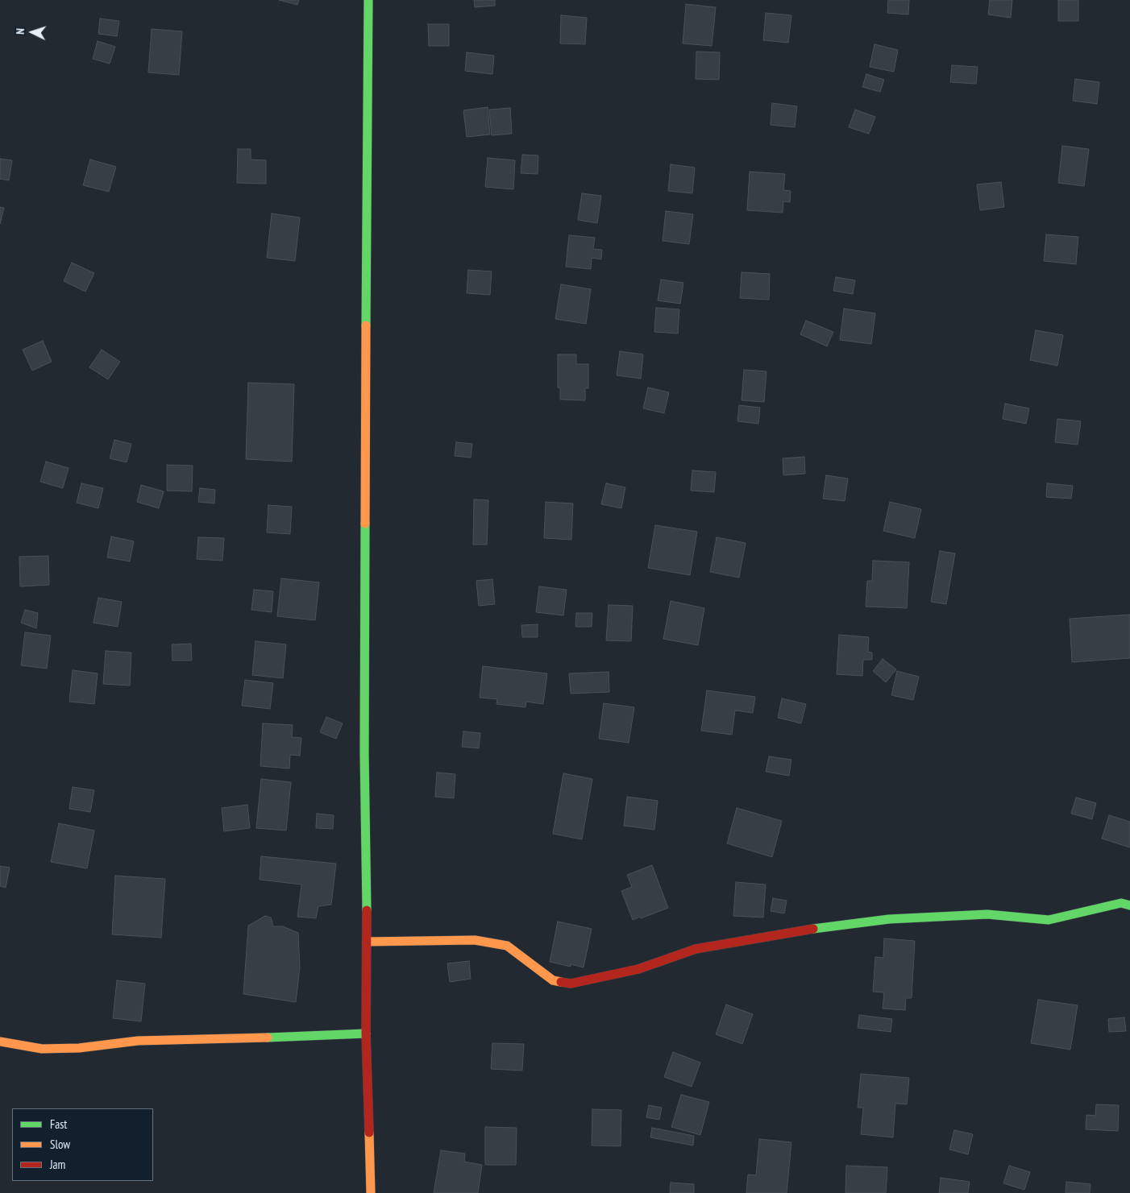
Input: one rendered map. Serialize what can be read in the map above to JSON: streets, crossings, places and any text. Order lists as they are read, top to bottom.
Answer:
{
  "legend": ["Fast", "Slow", "Jam"],
  "north": "left"
}
